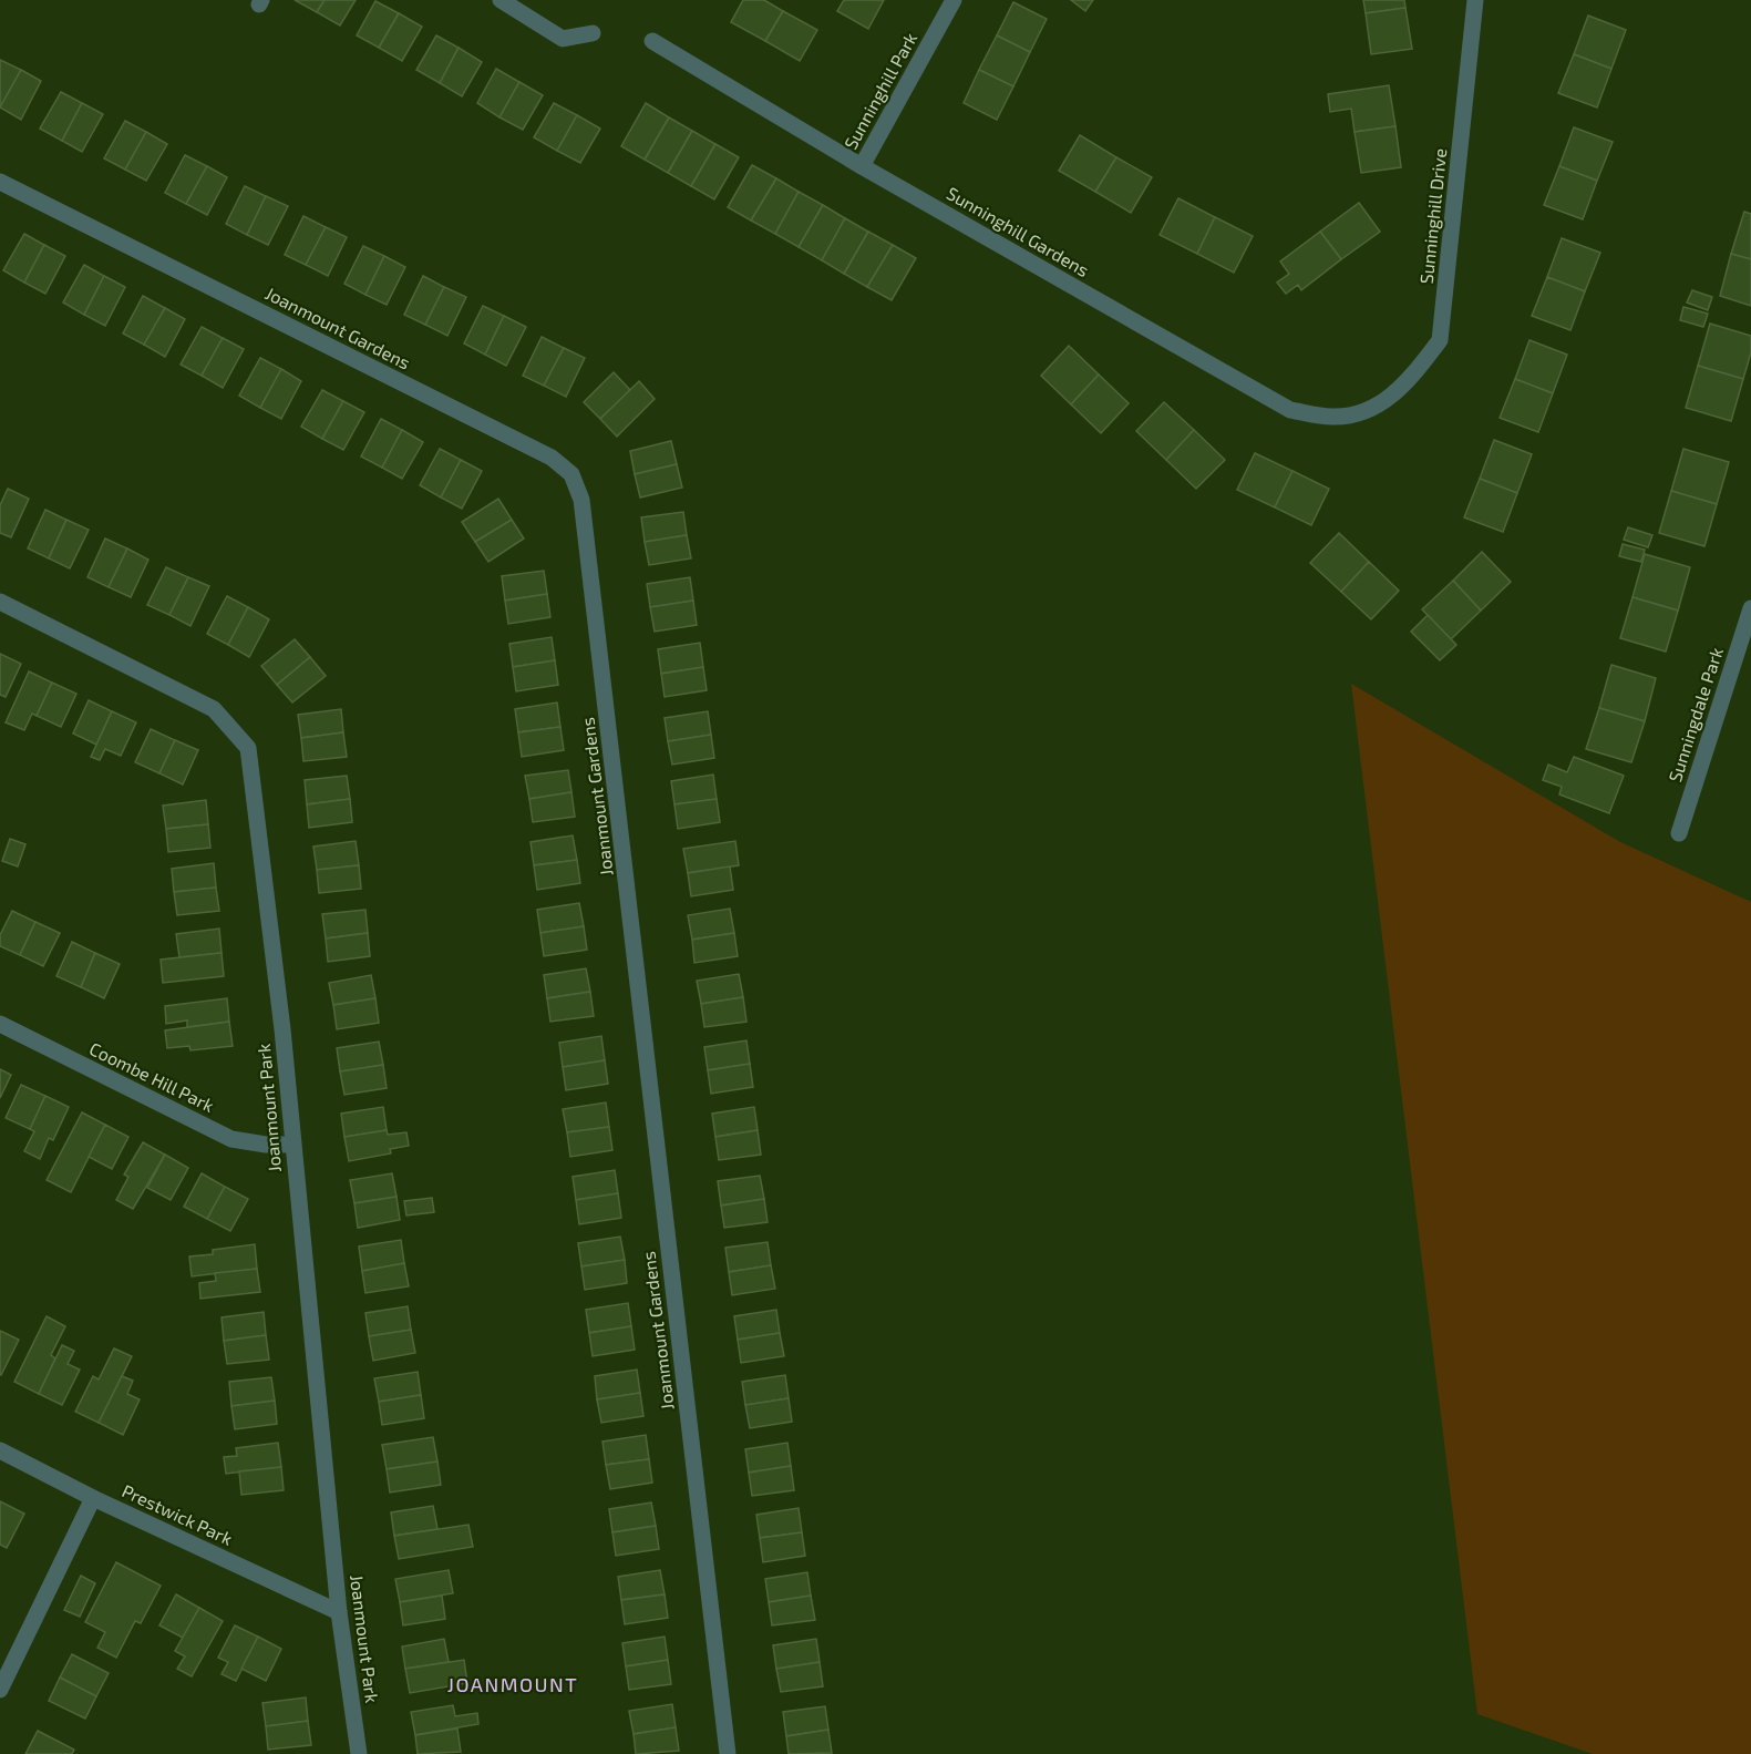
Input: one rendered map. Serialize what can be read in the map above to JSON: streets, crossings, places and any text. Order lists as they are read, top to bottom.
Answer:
{
  "streets": {
    "street": [
      "Sunninghill Park",
      "Sunninghill Drive",
      "Sunninghill Gardens",
      "Joanmount Gardens",
      "Sunningdale Park",
      "Coombe Hill Park",
      "Joanmount Park",
      "Prestwick Park"
    ]
  },
  "crossings": [
    ["Sunninghill Park", "Sunninghill Gardens"],
    ["Sunninghill Drive", "Sunninghill Gardens"],
    ["Coombe Hill Park", "Joanmount Park"],
    ["Joanmount Park", "Prestwick Park"]
  ],
  "districts": ["JOANMOUNT"]
}
